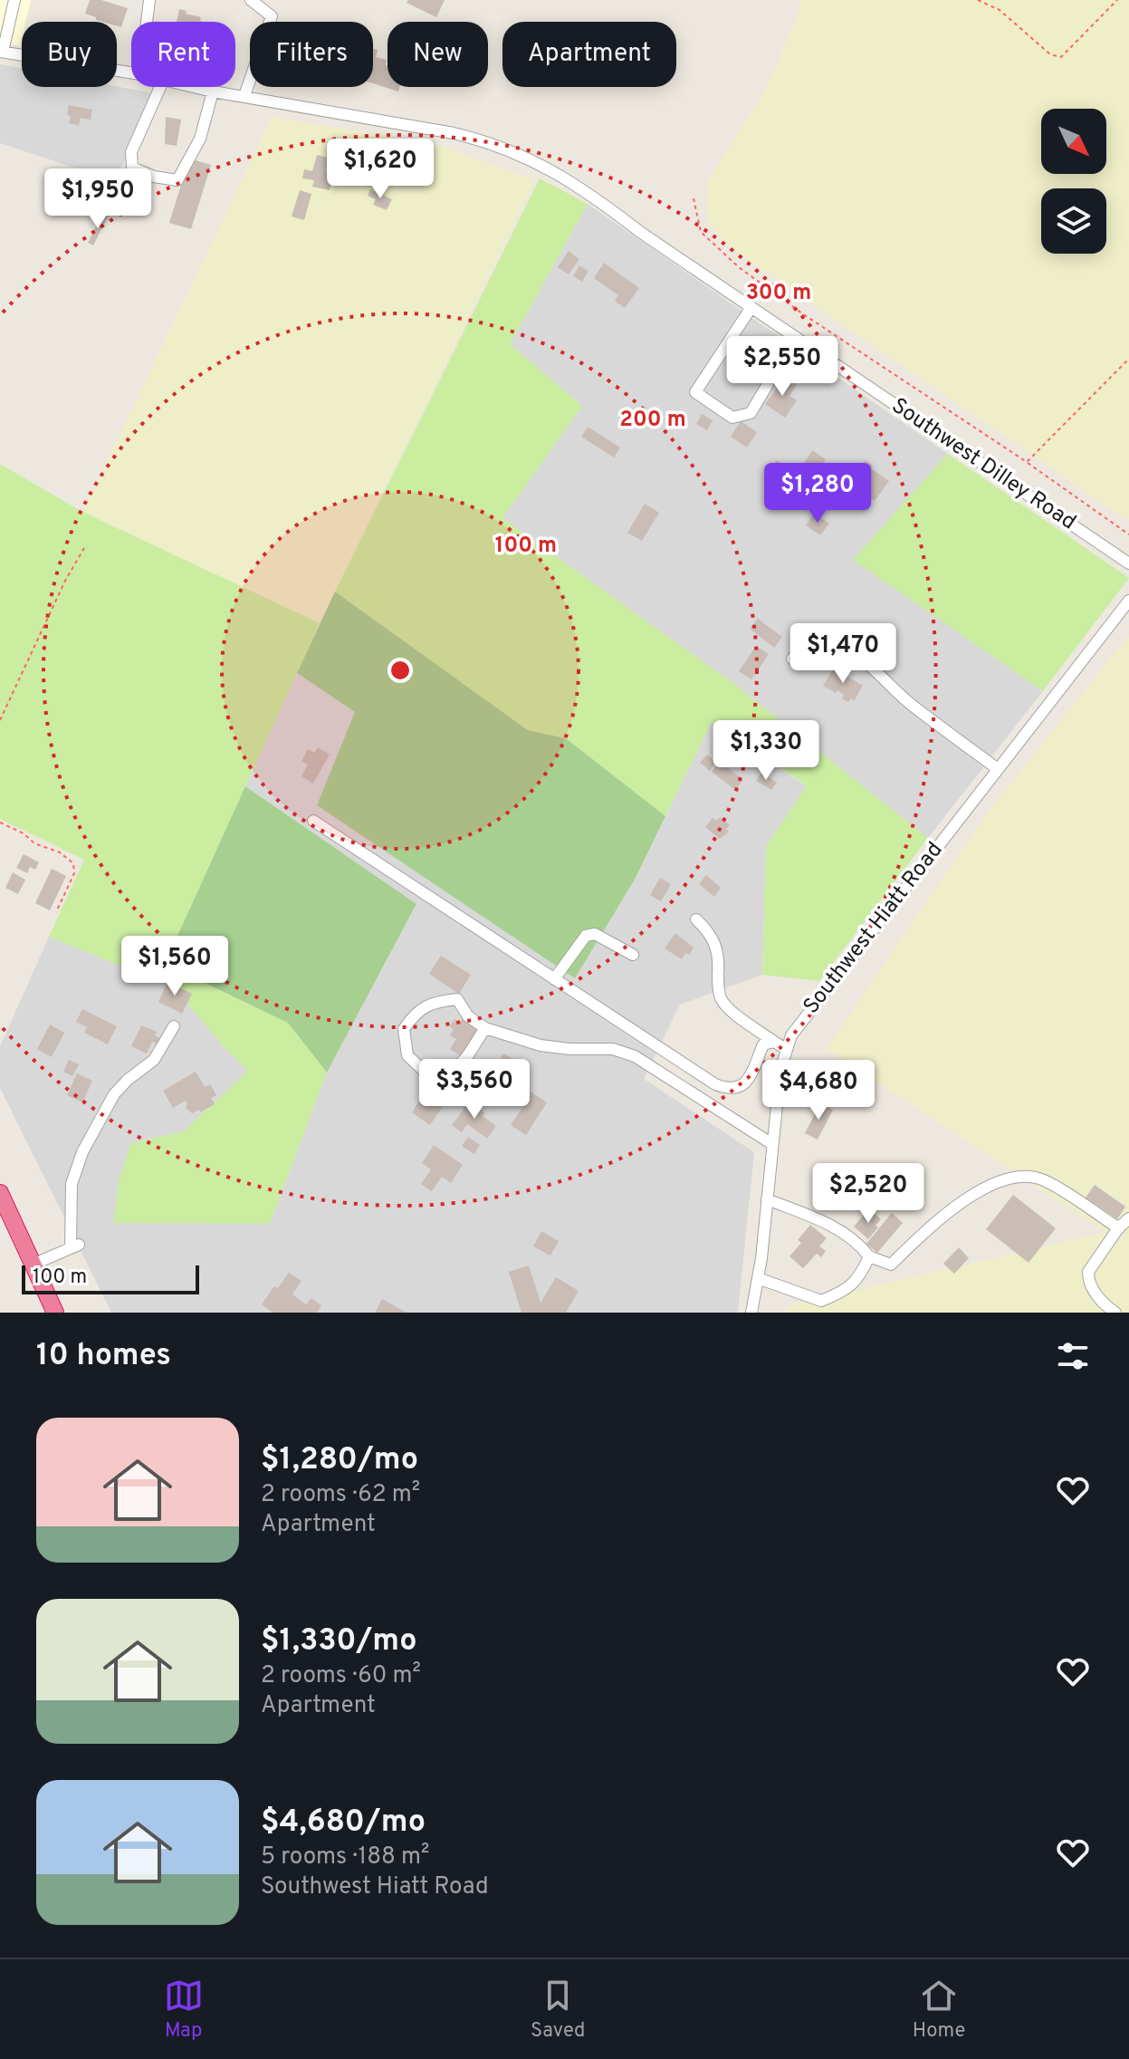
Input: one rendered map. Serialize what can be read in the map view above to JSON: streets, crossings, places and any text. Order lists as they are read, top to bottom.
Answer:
{
  "streets": {
    "street": ["Southwest Dilley Road", "Southwest Hiatt Road"]
  },
  "scale_bar": "100 m",
  "north": "bottom right",
  "page": {
    "chip": [
      "Buy",
      "Rent",
      "Filters",
      "New",
      "Apartment"
    ],
    "price": [
      "$1,620",
      "$1,950",
      "$2,550",
      "$1,280",
      "$1,470",
      "$1,330",
      "$1,560",
      "$3,560",
      "$4,680",
      "$2,520"
    ],
    "scale": "100 m",
    "heading": "10 homes",
    "list": [
      {
        "name": "$1,280/mo",
        "note": "2 rooms · 62 m² · Apartment"
      },
      {
        "name": "$1,330/mo",
        "note": "2 rooms · 60 m² · Apartment"
      },
      {
        "name": "$4,680/mo",
        "note": "5 rooms · 188 m² · Southwest Hiatt Road"
      }
    ],
    "tabs": ["Map", "Saved", "Home"]
  },
  "rings": ["300 m", "200 m", "100 m"]
}
